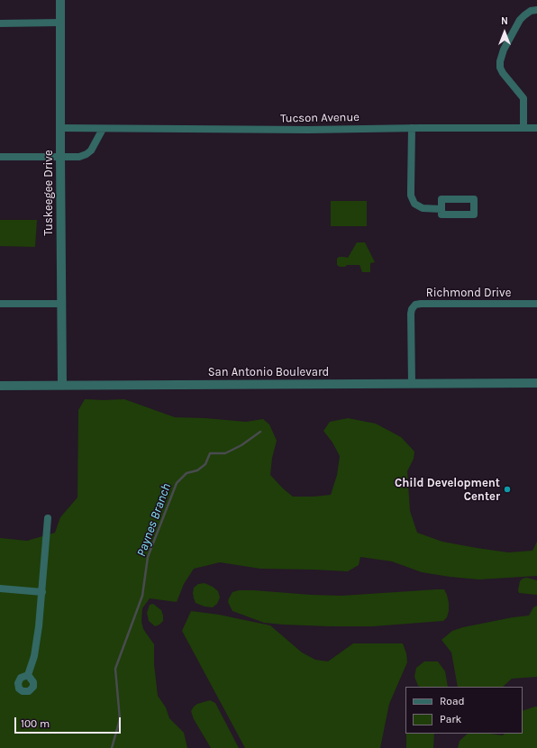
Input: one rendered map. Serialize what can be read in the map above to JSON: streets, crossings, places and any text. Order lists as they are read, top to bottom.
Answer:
{
  "streets": {
    "street": [
      "Tucson Avenue",
      "Tuskeegee Drive",
      "Richmond Drive",
      "San Antonio Boulevard"
    ]
  },
  "crossings": [
    ["Tucson Avenue", "Tuskeegee Drive"],
    ["Tuskeegee Drive", "San Antonio Boulevard"],
    ["Richmond Drive", "San Antonio Boulevard"]
  ],
  "water": ["Paynes Branch"],
  "places": ["Child Development Center"],
  "legend": ["Road", "Park"],
  "scale_bar": "100 m",
  "north": "top"
}
